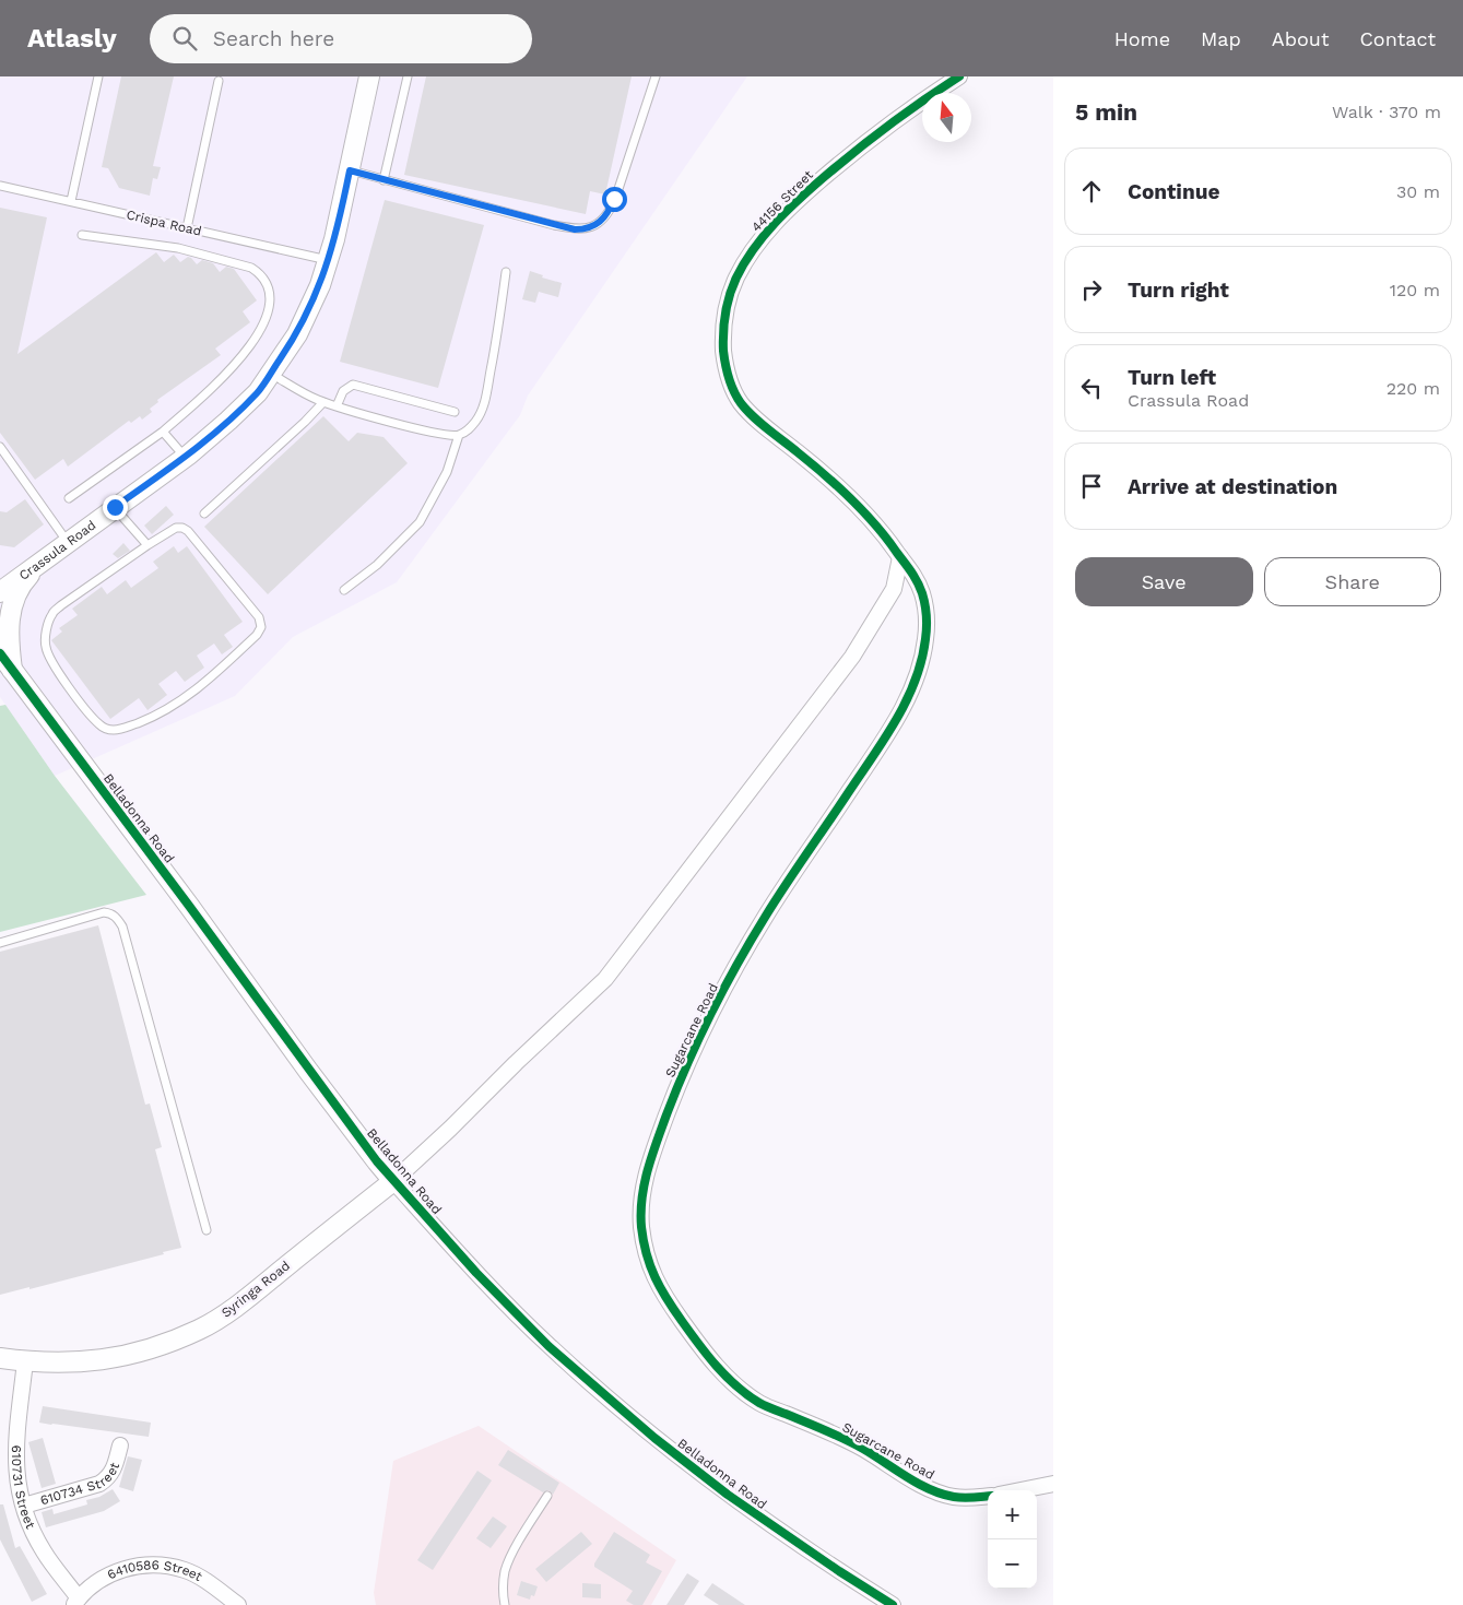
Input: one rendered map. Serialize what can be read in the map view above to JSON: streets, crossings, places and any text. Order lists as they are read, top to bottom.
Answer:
{
  "streets": {
    "street": [
      "44156 Street",
      "Crassula Road",
      "Belladonna Road",
      "Sugarcane Road",
      "Syringa Road",
      "610734 Street",
      "610731 Street",
      "6410586 Street"
    ],
    "lane": ["Crispa Road"]
  },
  "crossings": [
    ["44156 Street", "Sugarcane Road"],
    ["Crispa Road", "Crassula Road"],
    ["Belladonna Road", "Syringa Road"],
    ["Syringa Road", "610731 Street"],
    ["610734 Street", "610731 Street"],
    ["610731 Street", "6410586 Street"]
  ],
  "north": "top",
  "page": {
    "header": "Atlasly",
    "search": "Search here",
    "nav": [
      "Home",
      "Map",
      "About",
      "Contact"
    ],
    "heading": ["5 min", "Walk · 370 m"],
    "list": [
      ["Continue", "30 m"],
      ["Turn right", "120 m"],
      ["Turn left", "Crassula Road", "220 m"],
      "Arrive at destination"
    ],
    "buttons": ["Save", "Share"],
    "map_buttons": ["+", "−"]
  }
}
